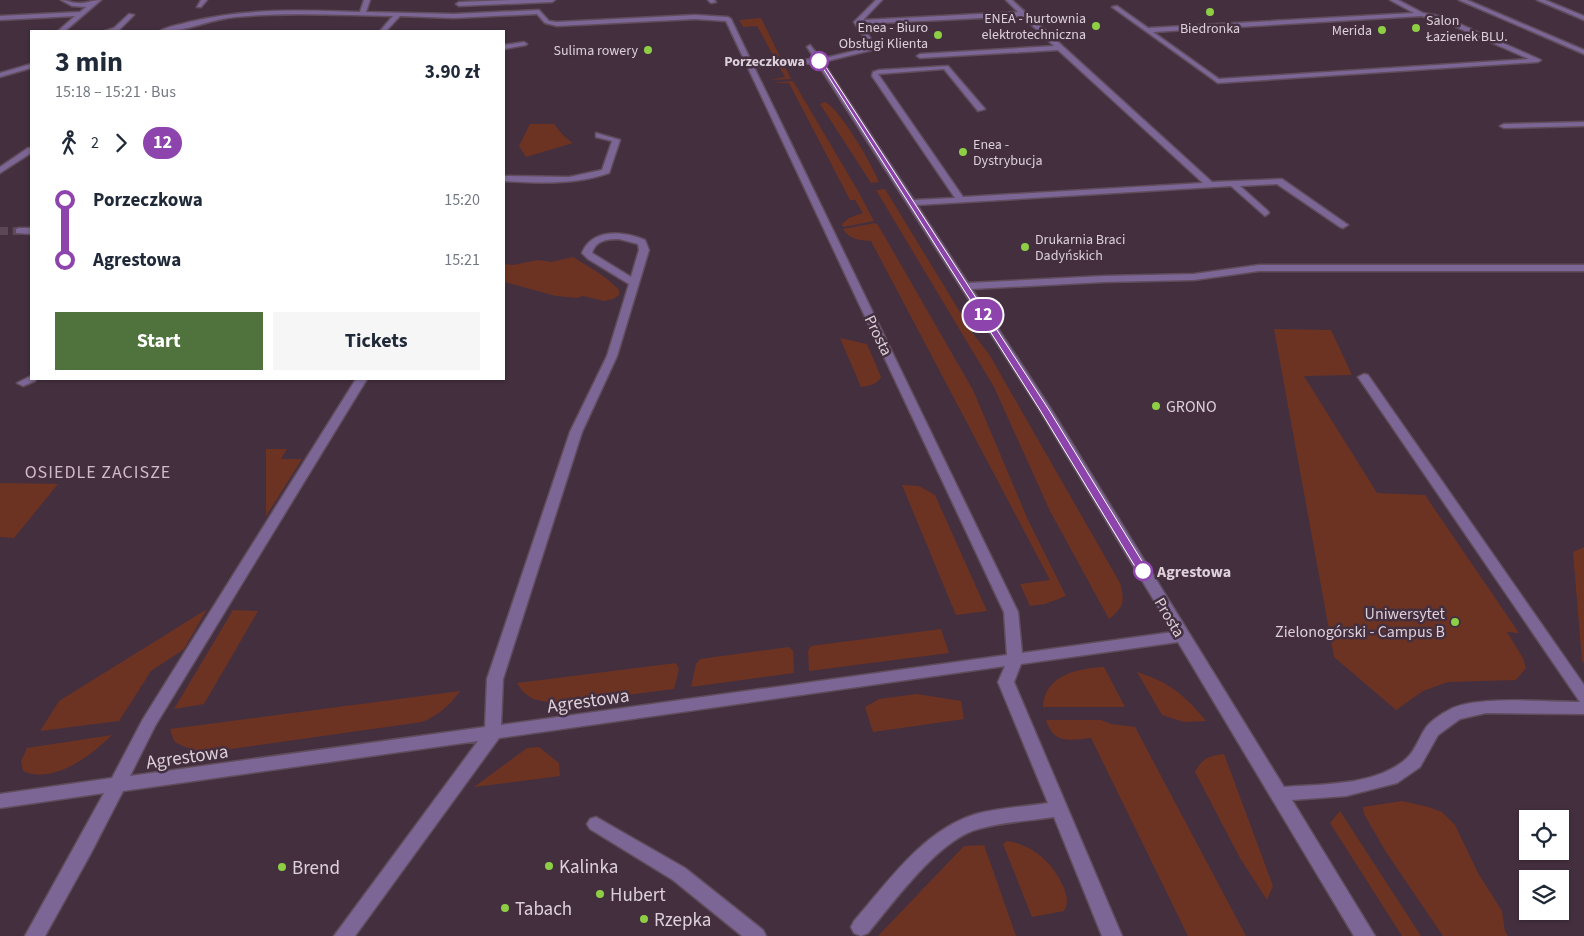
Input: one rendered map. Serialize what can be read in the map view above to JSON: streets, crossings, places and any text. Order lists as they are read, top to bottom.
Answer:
{
  "streets": {
    "street": ["Prosta", "Agrestowa"]
  },
  "crossings": [
    ["Prosta", "Agrestowa"]
  ],
  "districts": ["OSIEDLE ZACISZE"],
  "places": [
    "Biedronka",
    "ENEA - hurtownia elektrotechniczna",
    "Salon Łazienek BLU.",
    "Merida",
    "Enea - Biuro Obsługi Klienta",
    "Sulima rowery",
    "Porzeczkowa",
    "Enea - Dystrybucja",
    "Drukarnia Braci Dadyńskich",
    "GRONO",
    "Agrestowa",
    "Uniwersytet Zielonogórski - Campus B",
    "Kalinka",
    "Brend",
    "Hubert",
    "Tabach",
    "Rzepka"
  ],
  "lines": ["bus line 12"],
  "page": {
    "on_map": "12",
    "heading": ["3 min", "15:18 – 15:21 · Bus", "3.90 zł"],
    "legs": ["2", "12"],
    "list": [
      {
        "name": "Porzeczkowa",
        "value": "15:20"
      },
      {
        "name": "Agrestowa",
        "value": "15:21"
      }
    ],
    "buttons": ["Start", "Tickets"]
  }
}
